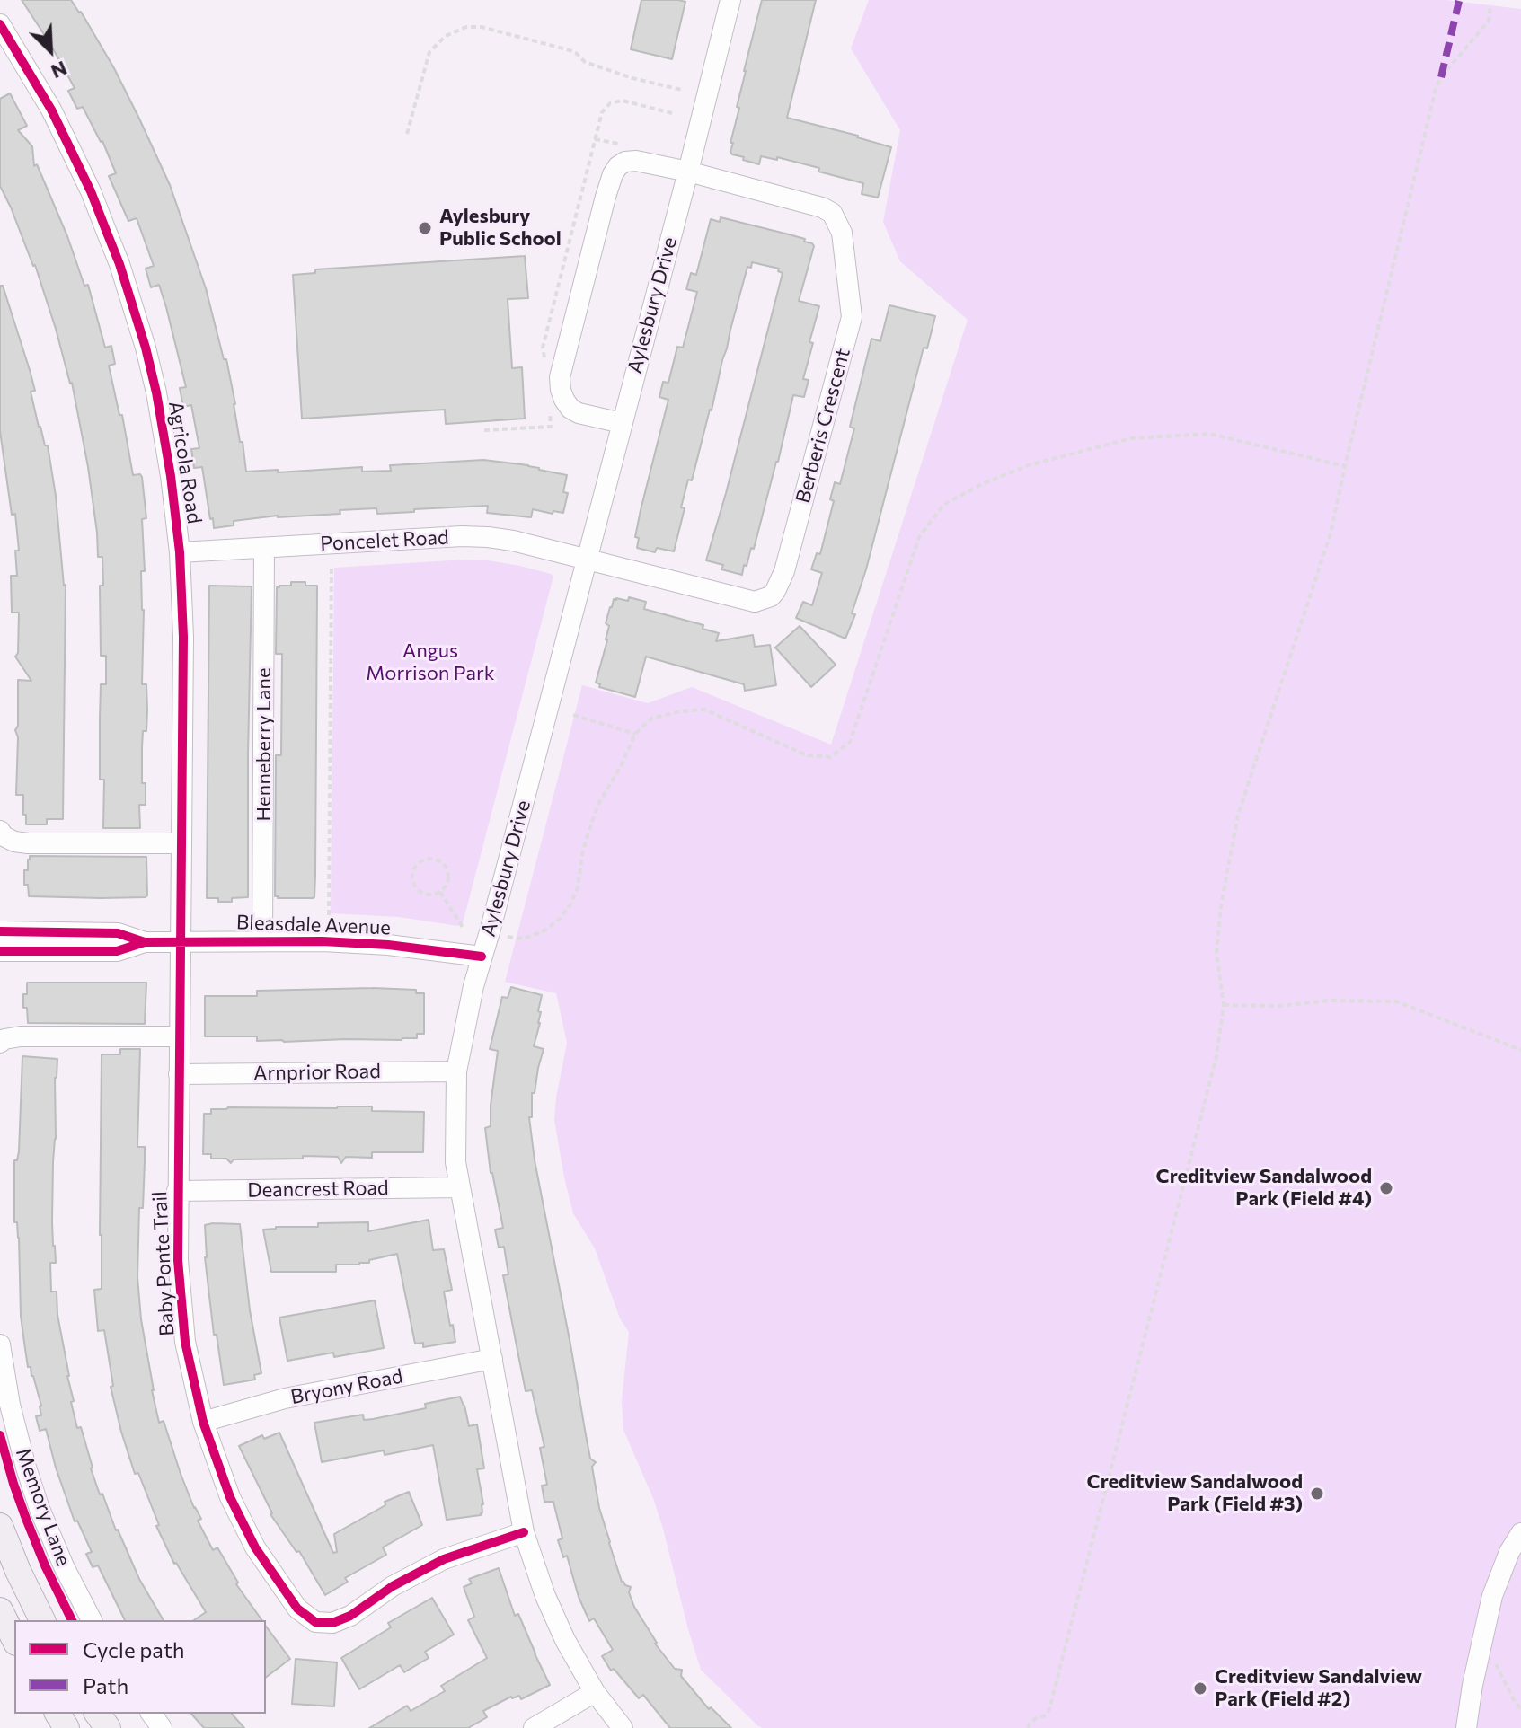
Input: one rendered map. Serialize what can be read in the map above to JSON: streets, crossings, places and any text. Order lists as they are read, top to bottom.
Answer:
{
  "streets": {
    "street": [
      "Aylesbury Drive",
      "Berberis Crescent",
      "Agricola Road",
      "Poncelet Road",
      "Henneberry Lane",
      "Bleasdale Avenue",
      "Arnprior Road",
      "Deancrest Road",
      "Baby Ponte Trail",
      "Bryony Road",
      "Memory Lane"
    ]
  },
  "crossings": [
    ["Aylesbury Drive", "Berberis Crescent"],
    ["Aylesbury Drive", "Poncelet Road"],
    ["Aylesbury Drive", "Bleasdale Avenue"],
    ["Aylesbury Drive", "Arnprior Road"],
    ["Aylesbury Drive", "Deancrest Road"],
    ["Aylesbury Drive", "Baby Ponte Trail"],
    ["Aylesbury Drive", "Bryony Road"],
    ["Berberis Crescent", "Poncelet Road"],
    ["Agricola Road", "Poncelet Road"],
    ["Agricola Road", "Bleasdale Avenue"],
    ["Agricola Road", "Baby Ponte Trail"],
    ["Poncelet Road", "Henneberry Lane"],
    ["Henneberry Lane", "Bleasdale Avenue"],
    ["Bleasdale Avenue", "Baby Ponte Trail"],
    ["Arnprior Road", "Baby Ponte Trail"],
    ["Deancrest Road", "Baby Ponte Trail"],
    ["Baby Ponte Trail", "Bryony Road"]
  ],
  "parks": ["Angus Morrison Park"],
  "places": [
    "Aylesbury Public School",
    "Creditview Sandalwood Park (Field #4)",
    "Creditview Sandalwood Park (Field #3)",
    "Creditview Sandalview Park (Field #2)"
  ],
  "legend": ["Cycle path", "Path"],
  "north": "bottom right"
}
